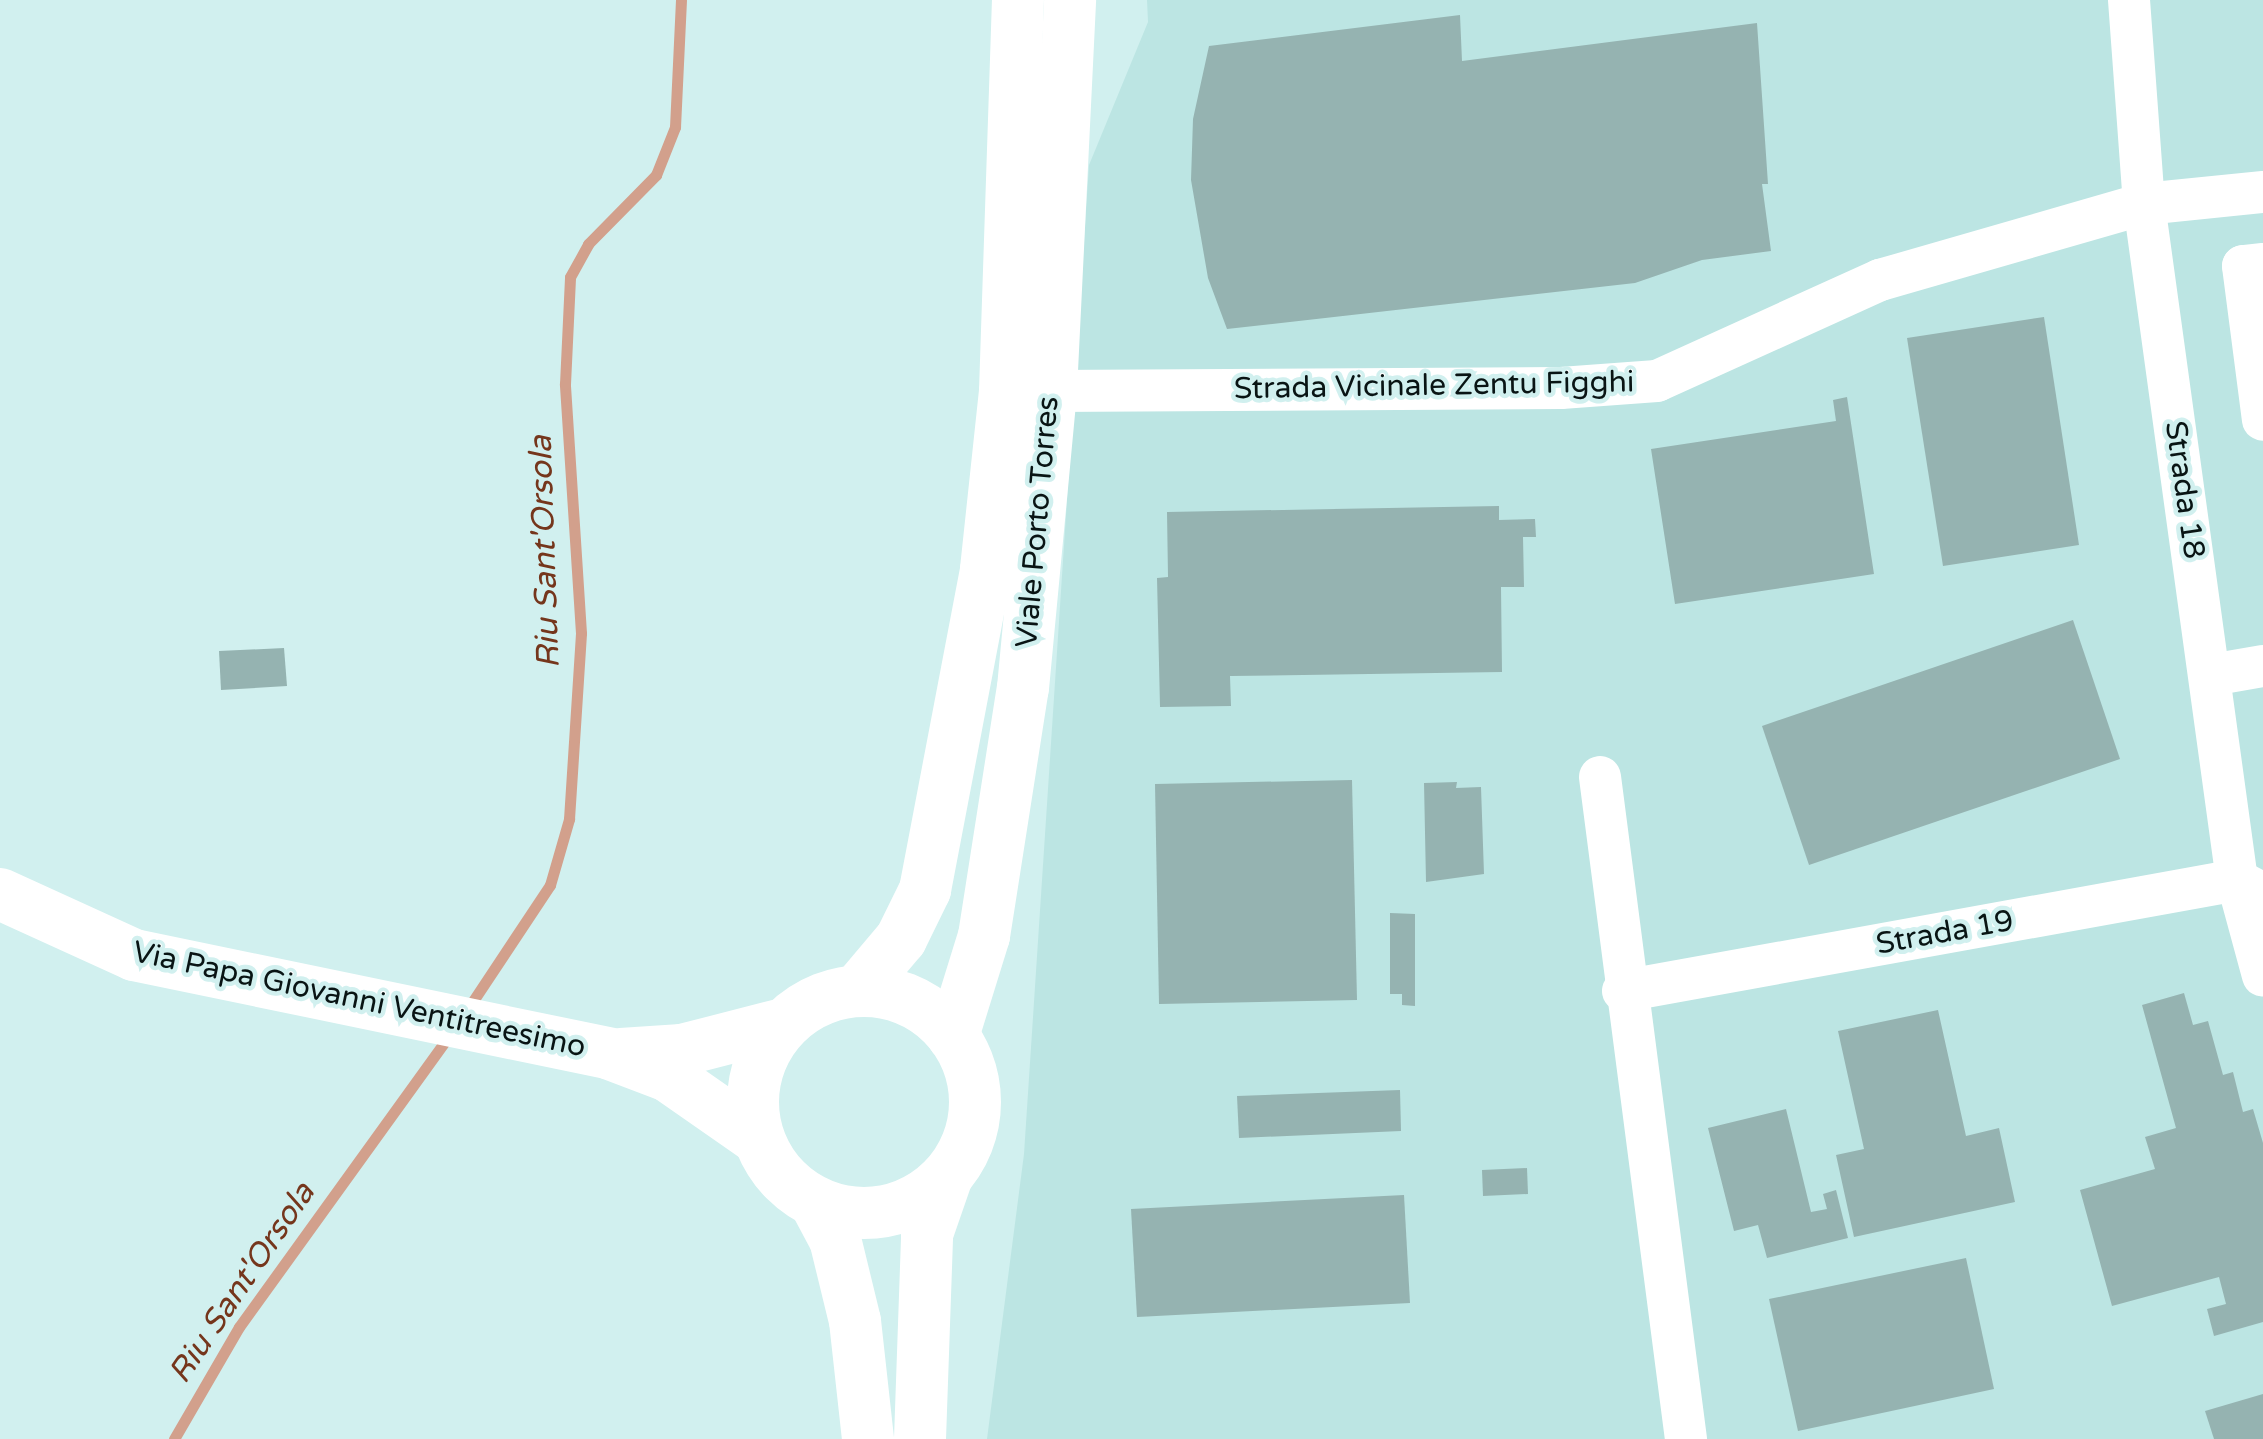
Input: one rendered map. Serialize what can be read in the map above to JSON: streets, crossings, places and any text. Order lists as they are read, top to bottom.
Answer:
{
  "streets": {
    "main road": ["Viale Porto Torres", "Via Papa Giovanni Ventitreesimo"],
    "street": ["Strada Vicinale Zentu Figghi", "Strada 18", "Strada 19"]
  },
  "crossings": [
    ["Strada Vicinale Zentu Figghi", "Strada 18"],
    ["Strada Vicinale Zentu Figghi", "Viale Porto Torres"],
    ["Strada 18", "Strada 19"],
    ["Viale Porto Torres", "Via Papa Giovanni Ventitreesimo"]
  ],
  "water": ["Riu Sant'Orsola"]
}
